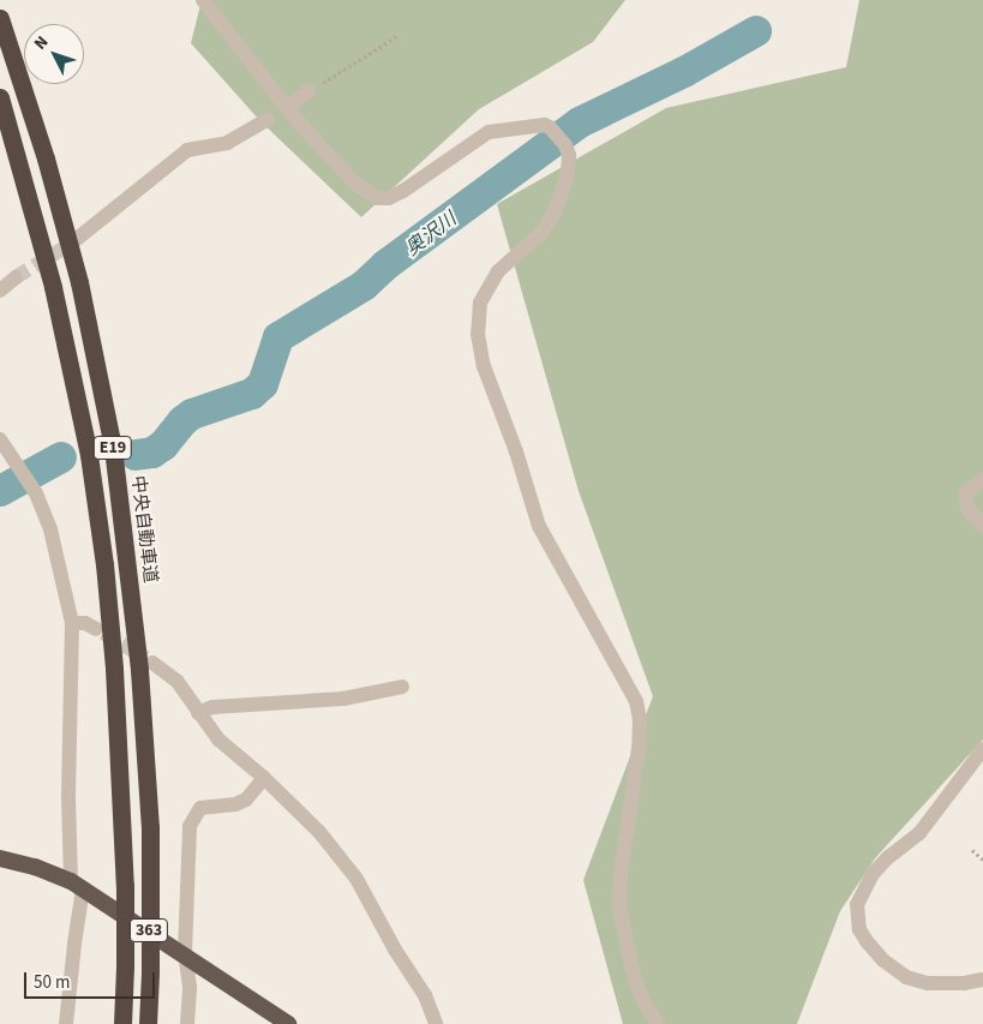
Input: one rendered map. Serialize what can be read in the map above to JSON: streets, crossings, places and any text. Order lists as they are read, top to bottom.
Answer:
{
  "streets": {
    "highway": ["E19", "中央自動車道", "363"]
  },
  "water": ["奥沢川"],
  "scale_bar": "50 m",
  "north": "top left"
}
